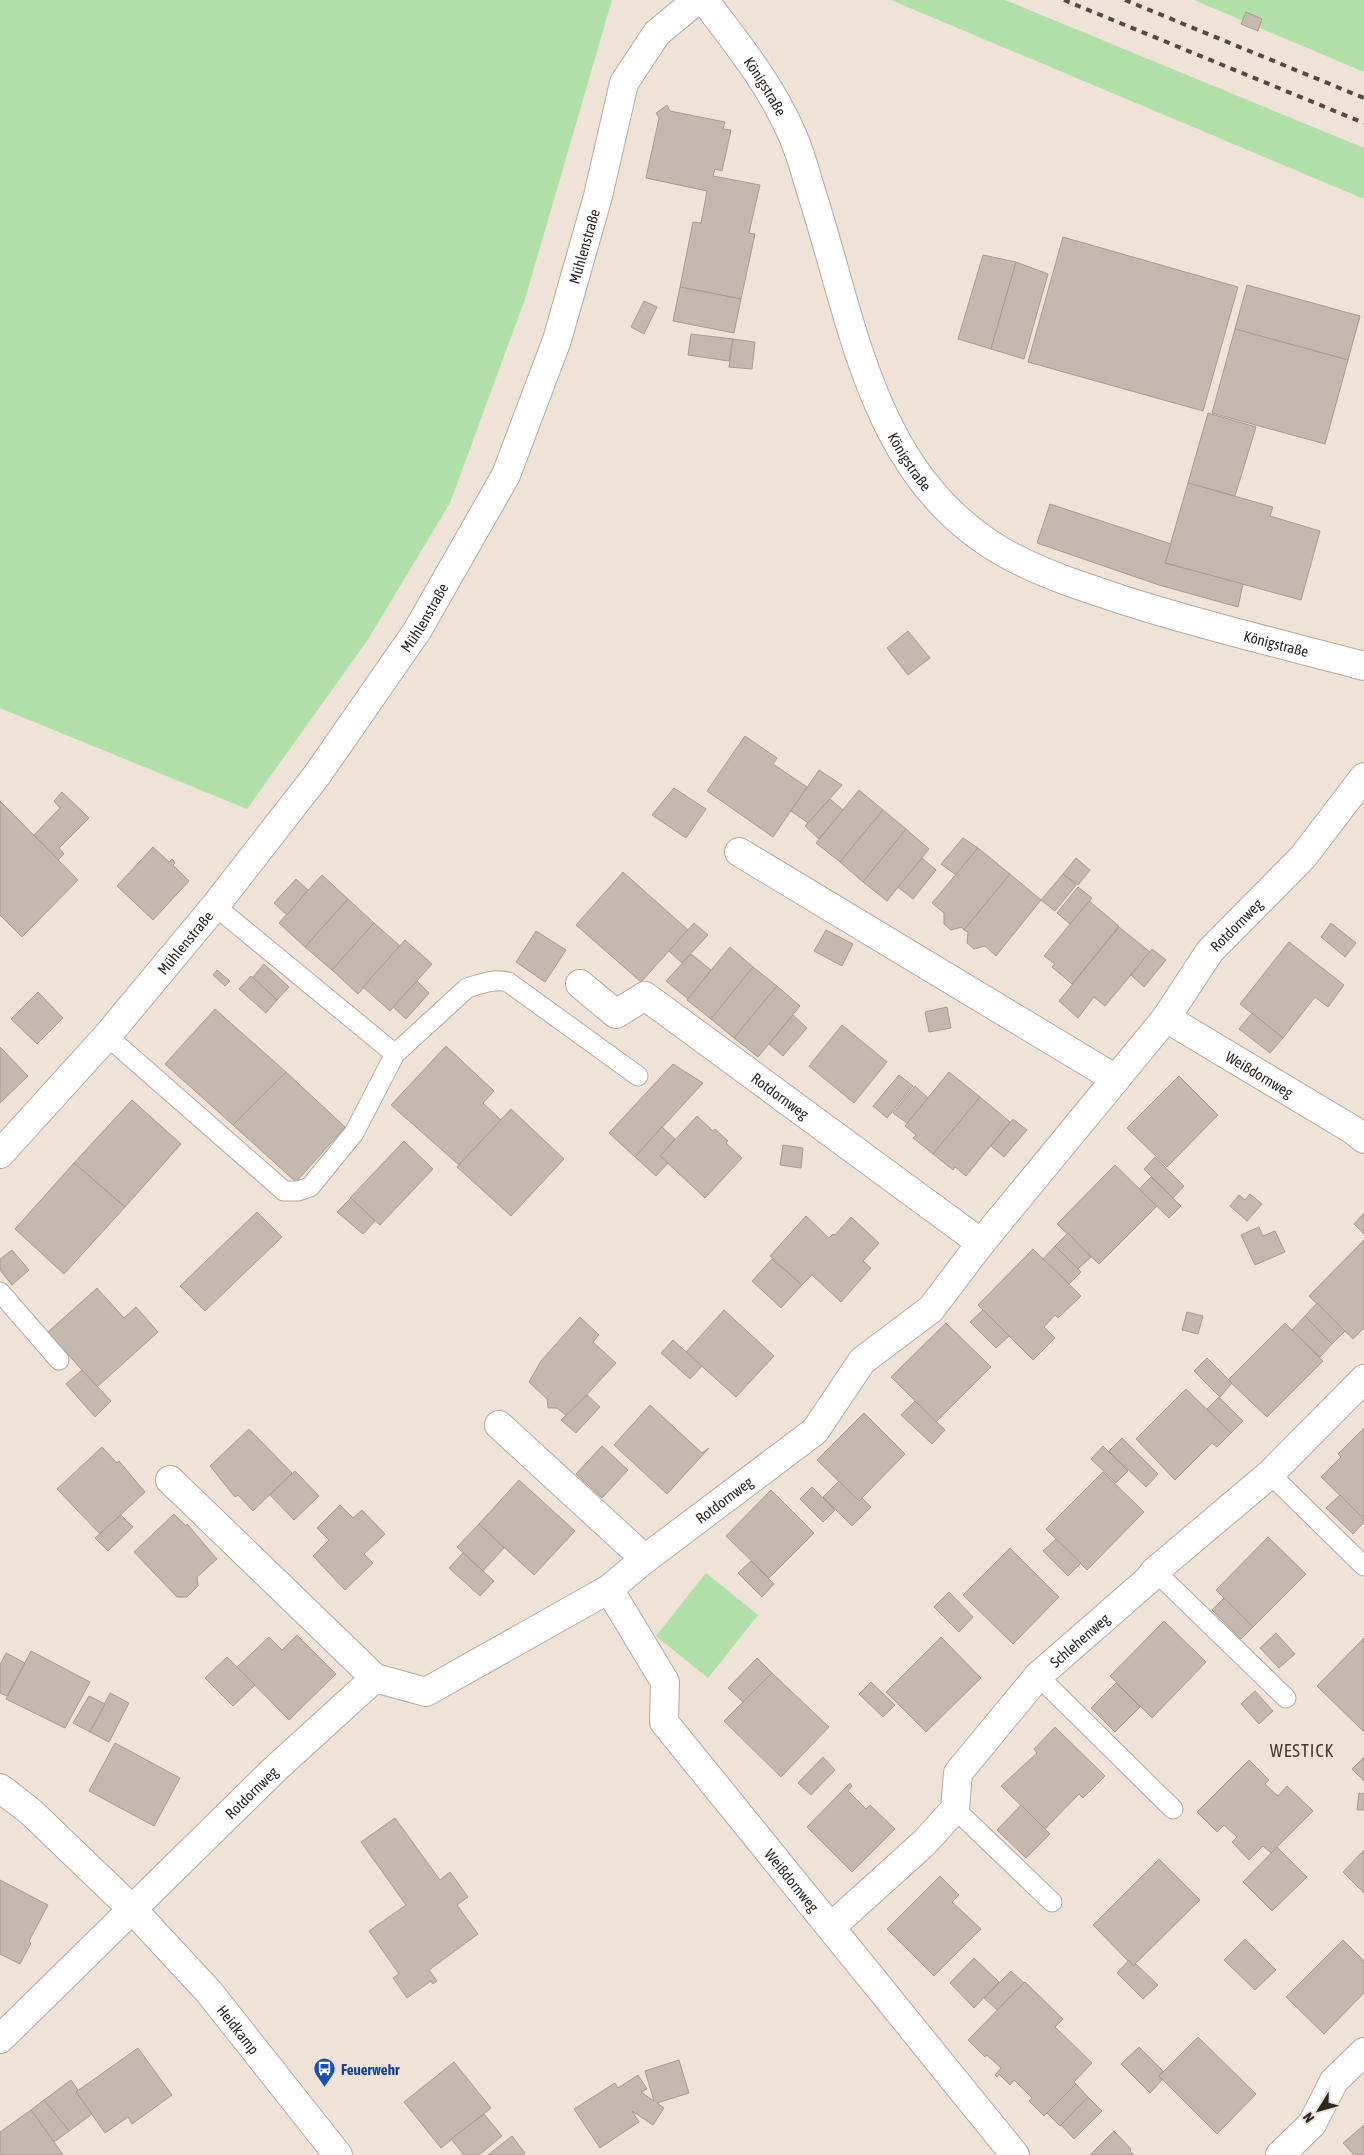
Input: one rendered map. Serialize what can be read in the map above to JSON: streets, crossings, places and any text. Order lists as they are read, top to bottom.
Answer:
{
  "streets": {
    "street": [
      "Königstraße",
      "Mühlenstraße",
      "Rotdornweg",
      "Weißdornweg",
      "Schlehenweg",
      "Heidkamp"
    ]
  },
  "crossings": [
    ["Rotdornweg", "Weißdornweg"],
    ["Rotdornweg", "Heidkamp"]
  ],
  "districts": ["WESTICK"],
  "places": {
    "bus stop": ["Feuerwehr"]
  },
  "north": "bottom left"
}
